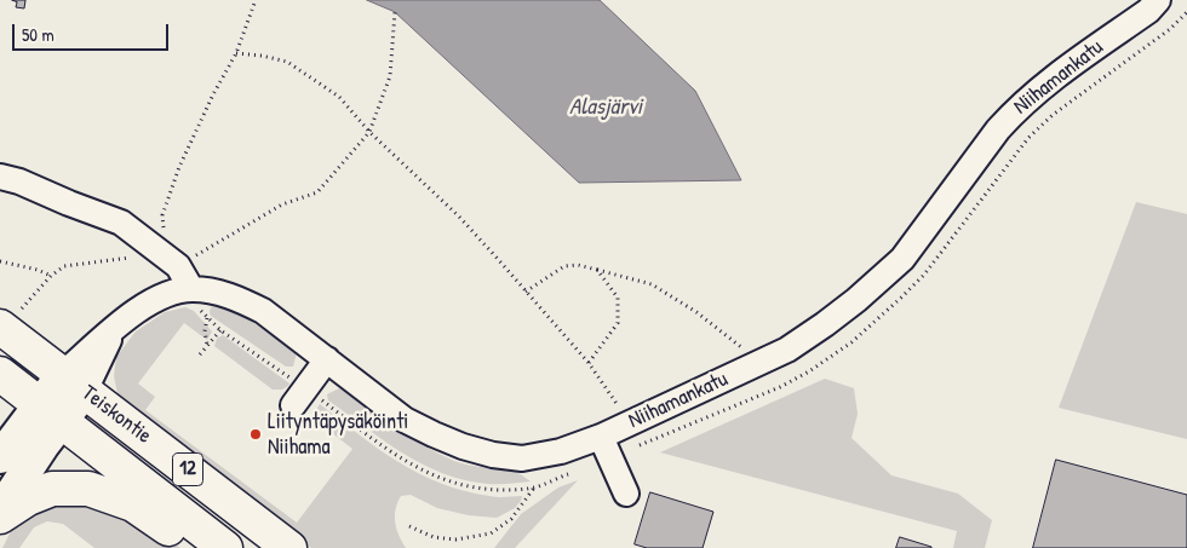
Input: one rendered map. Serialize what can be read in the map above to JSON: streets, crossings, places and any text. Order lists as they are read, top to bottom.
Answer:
{
  "streets": {
    "highway": ["Teiskontie", "12"],
    "street": ["Niihamankatu"]
  },
  "crossings": [
    ["Niihamankatu", "Teiskontie"]
  ],
  "water": ["Alasjärvi"],
  "places": ["Liityntäpysäköinti Niihama"],
  "scale_bar": "50 m"
}
